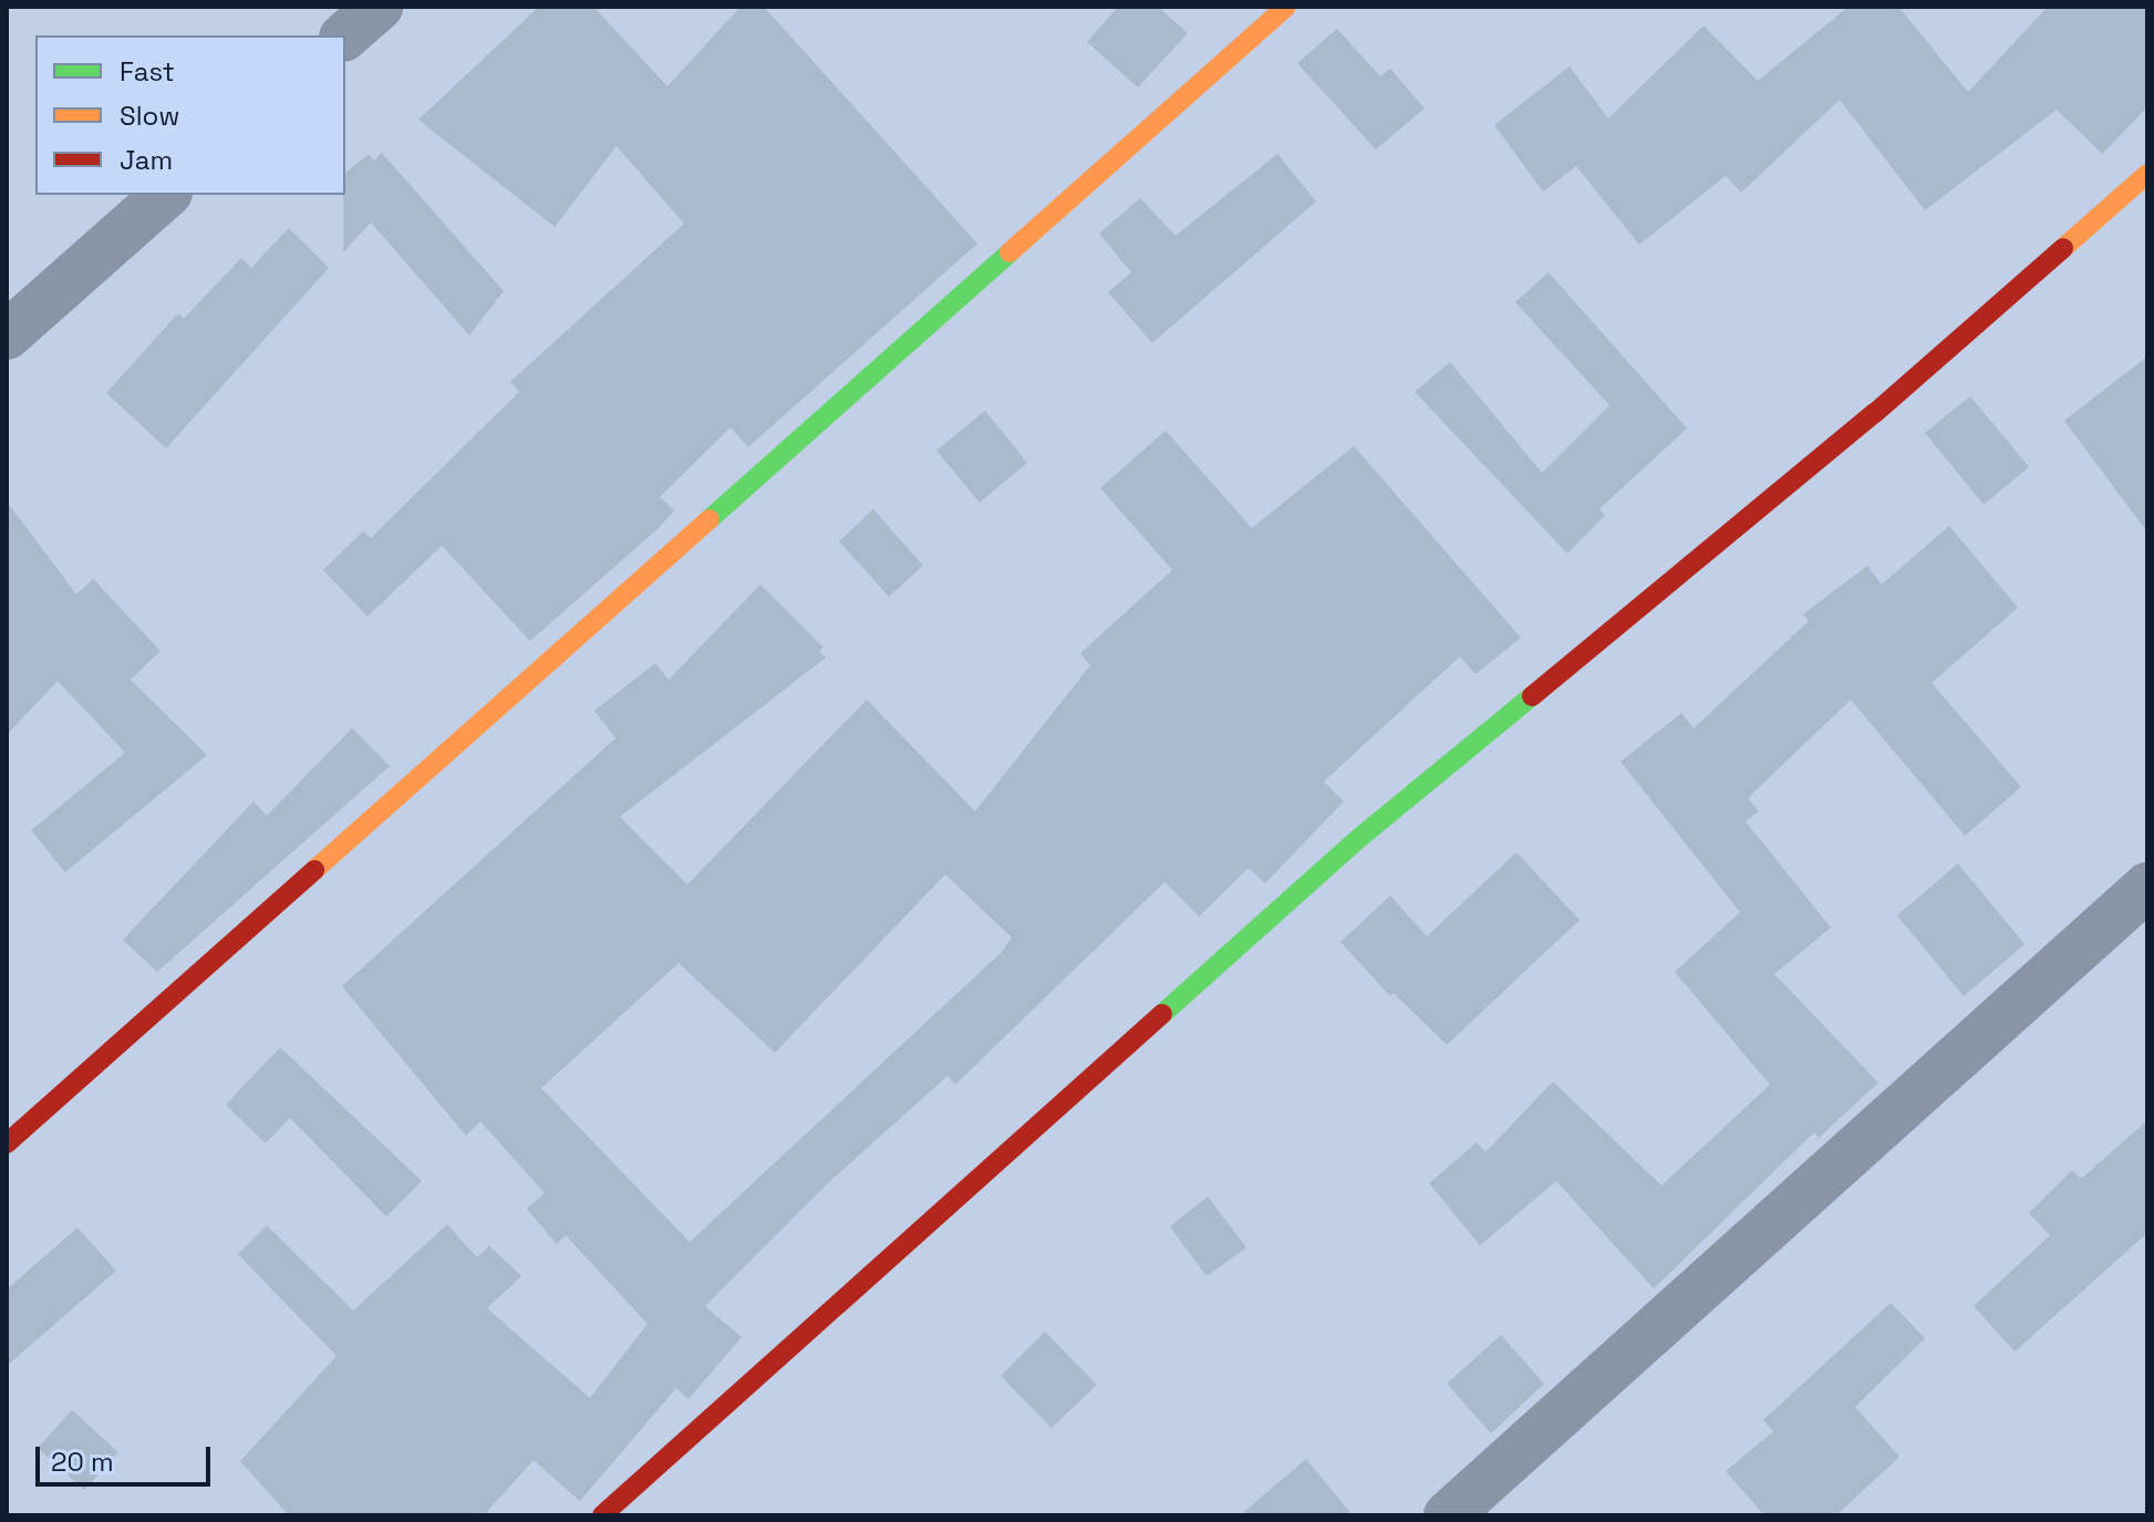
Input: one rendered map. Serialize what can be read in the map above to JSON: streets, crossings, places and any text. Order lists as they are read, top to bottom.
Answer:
{
  "legend": ["Fast", "Slow", "Jam"],
  "scale_bar": "20 m"
}
